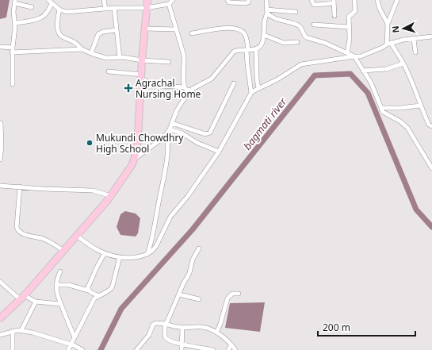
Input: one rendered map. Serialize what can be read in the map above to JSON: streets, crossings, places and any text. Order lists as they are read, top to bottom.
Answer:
{
  "water": ["bagmati river"],
  "places": {
    "health": ["Agrachal Nursing Home"],
    "other": ["Mukundi Chowdhry High School"]
  },
  "scale_bar": "200 m",
  "north": "left"
}
